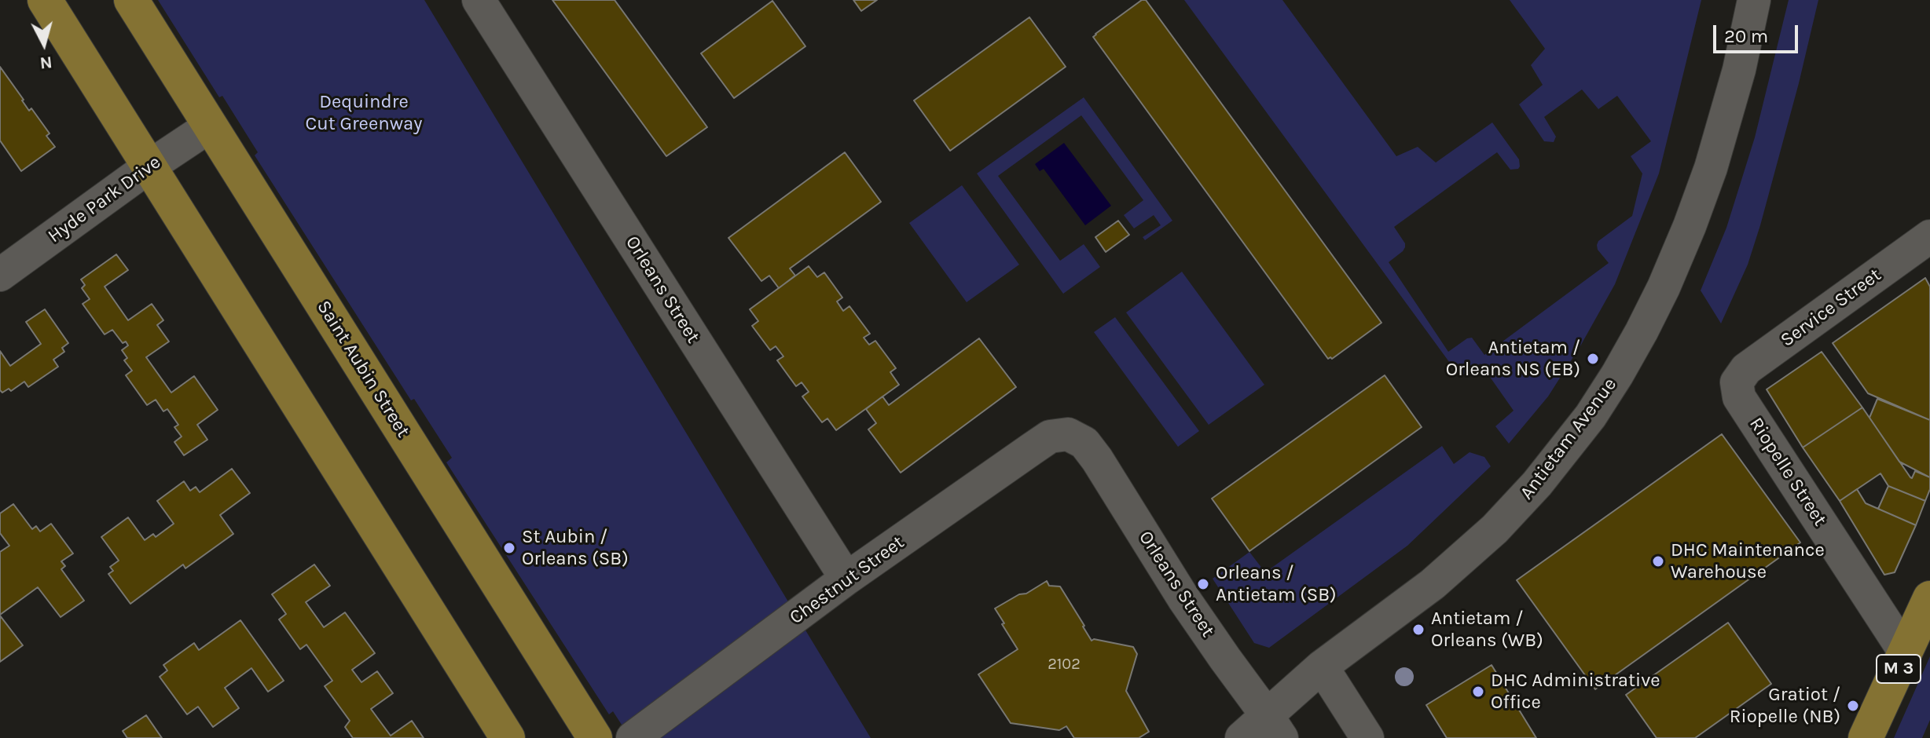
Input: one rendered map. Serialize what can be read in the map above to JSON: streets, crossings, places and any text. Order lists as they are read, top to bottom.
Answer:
{
  "streets": {
    "main road": ["Saint Aubin Street", "M 3"],
    "street": [
      "Hyde Park Drive",
      "Orleans Street",
      "Service Street",
      "Antietam Avenue",
      "Riopelle Street",
      "Chestnut Street"
    ]
  },
  "crossings": [
    ["Hyde Park Drive", "Saint Aubin Street"],
    ["Orleans Street", "Antietam Avenue"],
    ["Orleans Street", "Chestnut Street"],
    ["Service Street", "Riopelle Street"],
    ["Riopelle Street", "M 3"]
  ],
  "parks": ["Dequindre Cut Greenway"],
  "places": [
    "Antietam / Orleans NS (EB)",
    "St Aubin / Orleans (SB)",
    "DHC Maintenance Warehouse",
    "Orleans / Antietam (SB)",
    "Antietam / Orleans (WB)",
    "DHC Administrative Office",
    "Gratiot / Riopelle (NB)"
  ],
  "house_numbers": ["2102"],
  "scale_bar": "20 m",
  "north": "bottom"
}
